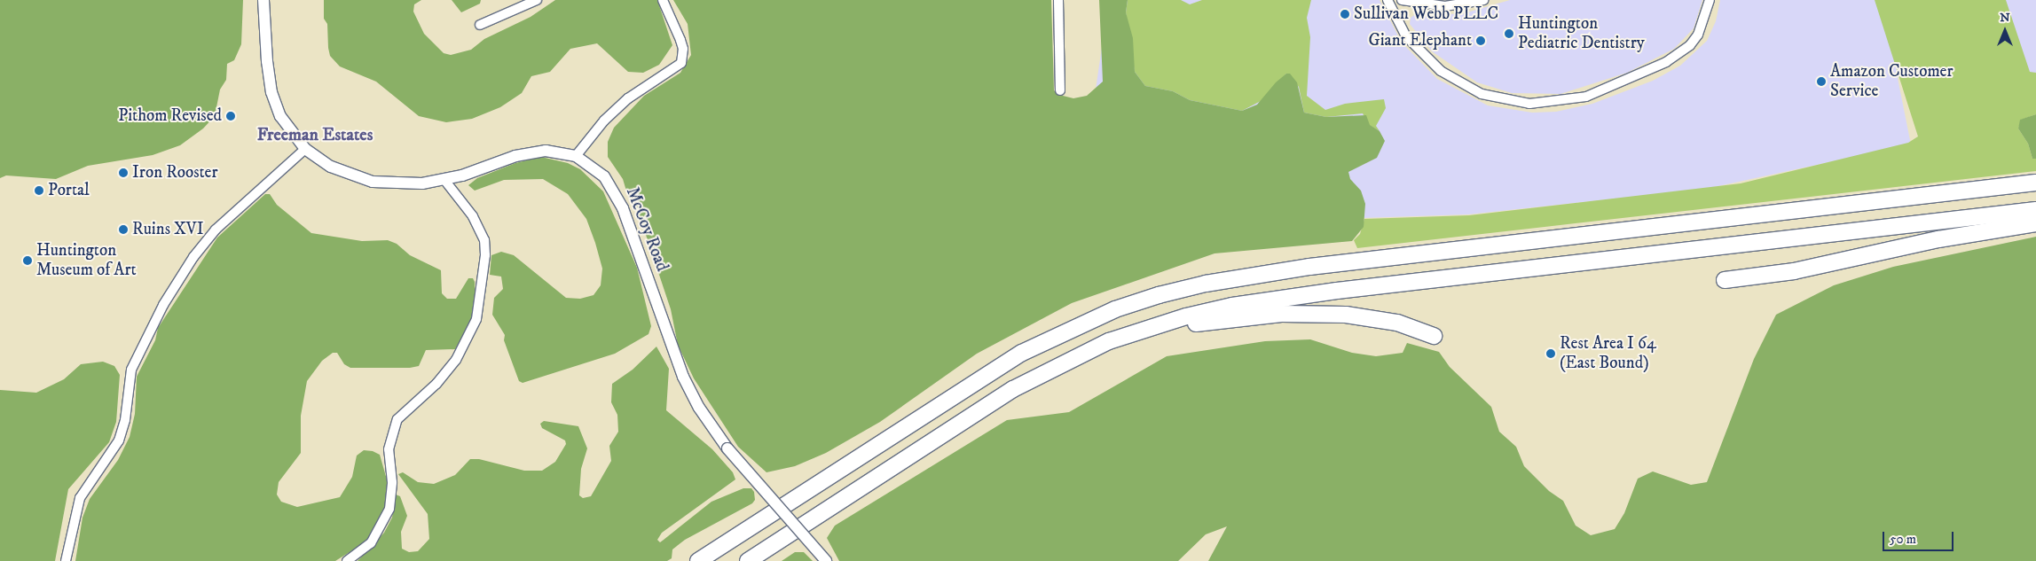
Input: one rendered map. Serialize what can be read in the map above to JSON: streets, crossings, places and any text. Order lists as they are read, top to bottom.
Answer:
{
  "streets": {
    "street": ["McCoy Road"]
  },
  "districts": ["Freeman Estates"],
  "places": [
    "Sullivan Webb PLLC",
    "Huntington Pediatric Dentistry",
    "Giant Elephant",
    "Amazon Customer Service",
    "Pithom Revised",
    "Iron Rooster",
    "Portal",
    "Ruins XVI",
    "Huntington Museum of Art",
    "Rest Area I 64 (East Bound)"
  ],
  "scale_bar": "50 m",
  "north": "top"
}
